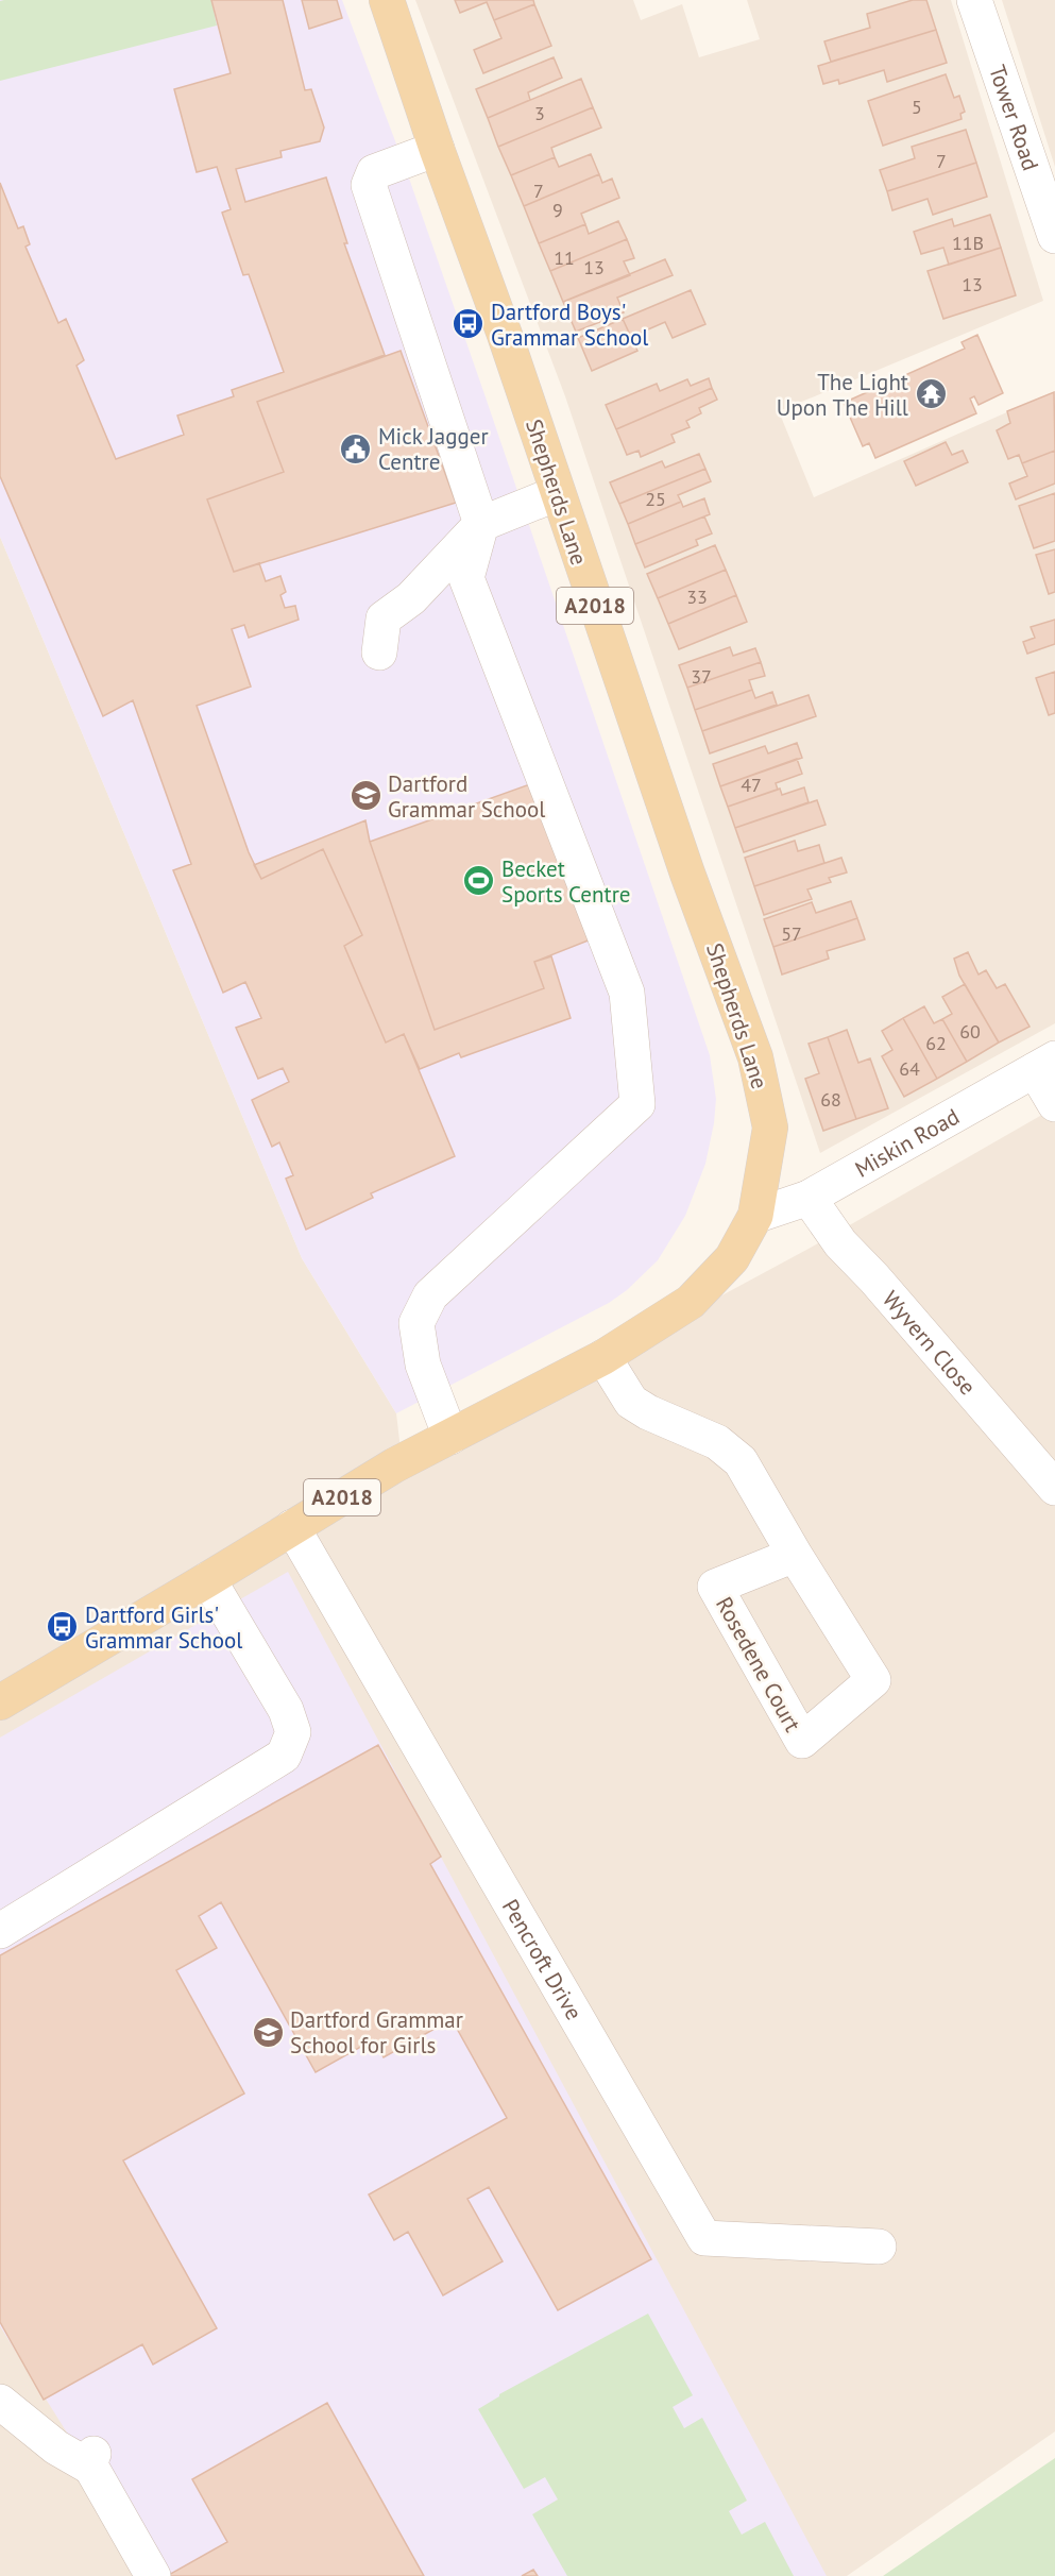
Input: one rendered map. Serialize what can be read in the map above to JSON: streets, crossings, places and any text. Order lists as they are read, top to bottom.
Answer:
{
  "streets": {
    "main road": ["Shepherds Lane", "A2018"],
    "street": [
      "Tower Road",
      "Miskin Road",
      "Wyvern Close",
      "Rosedene Court",
      "Pencroft Drive"
    ]
  },
  "crossings": [
    ["Shepherds Lane", "Miskin Road"],
    ["Shepherds Lane", "Rosedene Court"],
    ["Shepherds Lane", "Pencroft Drive"],
    ["Miskin Road", "Wyvern Close"]
  ],
  "places": {
    "bus stop": ["Dartford Boys' Grammar School", "Dartford Girls' Grammar School"],
    "temple": ["The Light Upon The Hill"],
    "public building": ["Mick Jagger Centre"],
    "school or university": ["Dartford Grammar School", "Dartford Grammar School for Girls"],
    "sports": ["Becket Sports Centre"]
  },
  "house_numbers": [
    "5",
    "3",
    "7",
    "7",
    "9",
    "11B",
    "11",
    "13",
    "13",
    "25",
    "33",
    "37",
    "47",
    "57",
    "60",
    "62",
    "64",
    "68"
  ]
}
